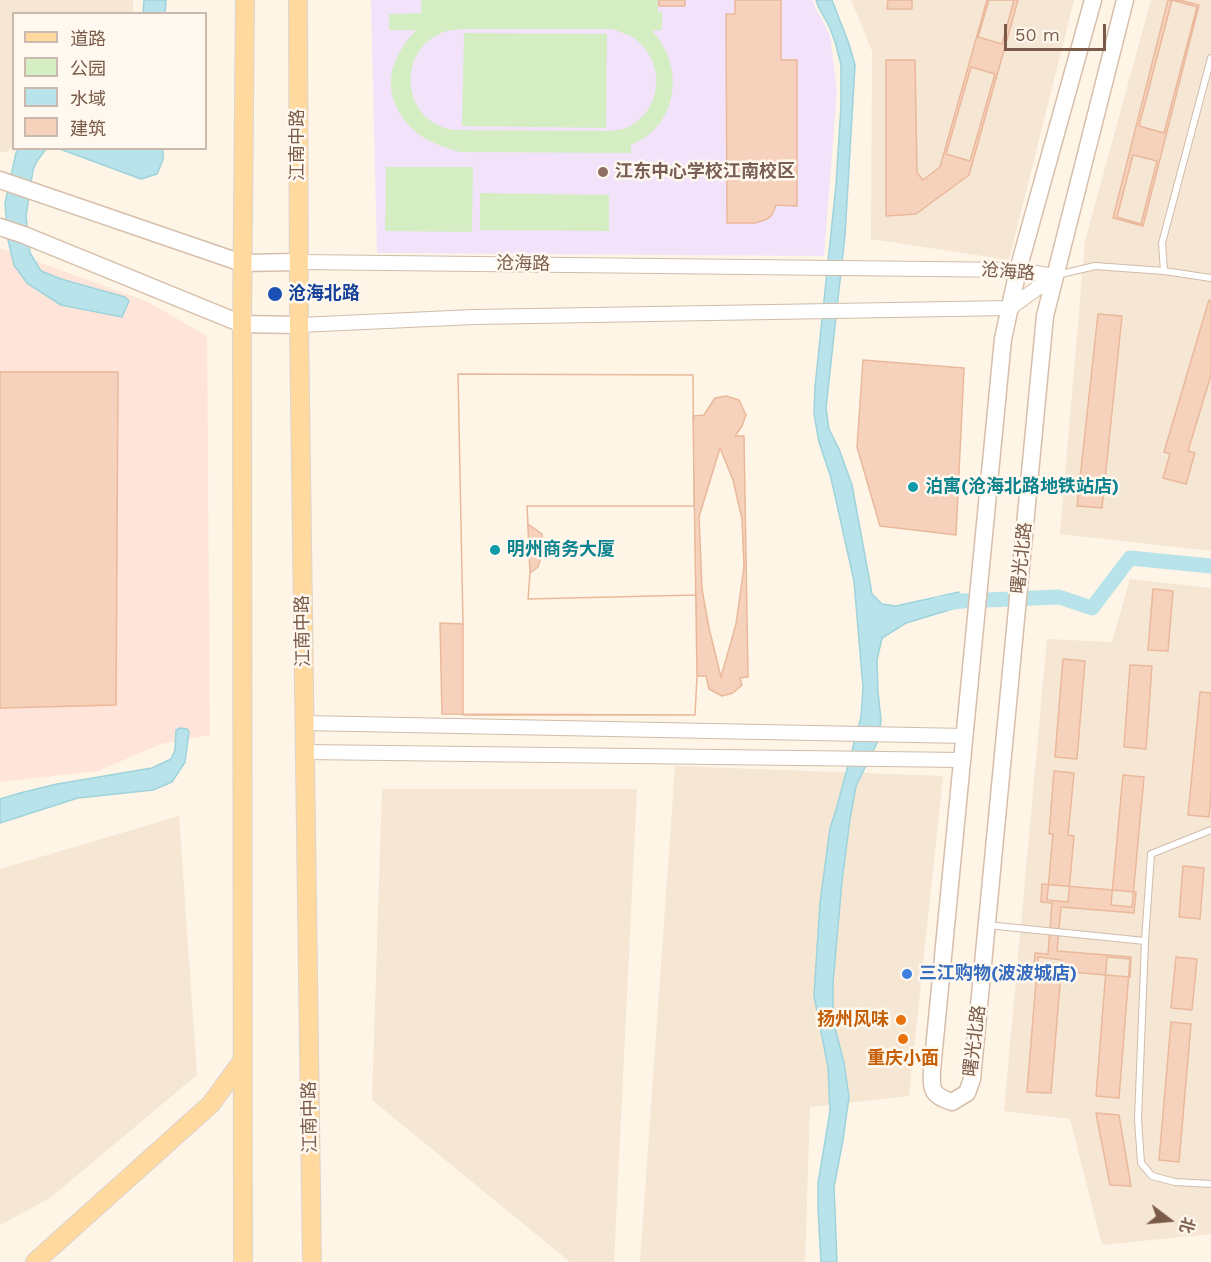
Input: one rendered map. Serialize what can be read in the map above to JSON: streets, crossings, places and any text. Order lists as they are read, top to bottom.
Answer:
{
  "streets": {
    "main road": ["江南中路", "沧海路", "曙光北路"]
  },
  "crossings": [
    ["江南中路", "沧海路"],
    ["沧海路", "曙光北路"]
  ],
  "places": [
    "江东中心学校江南校区",
    "沧海北路",
    "泊寓(沧海北路地铁站店)",
    "明州商务大厦",
    "三江购物(波波城店)",
    "扬州风味",
    "重庆小面"
  ],
  "legend": [
    "道路",
    "公园",
    "水域",
    "建筑"
  ],
  "scale_bar": "50 m",
  "north": "right"
}
